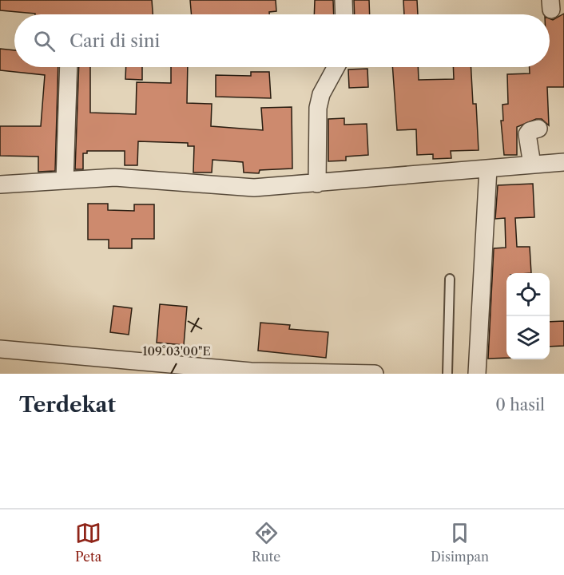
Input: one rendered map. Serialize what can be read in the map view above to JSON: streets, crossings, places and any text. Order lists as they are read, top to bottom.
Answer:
{
  "page": {
    "search": "Cari di sini",
    "heading": ["Terdekat", "0 hasil"],
    "nav": ["Peta", "Rute", "Disimpan"]
  },
  "coordinates": ["109°03'00\"E"]
}
